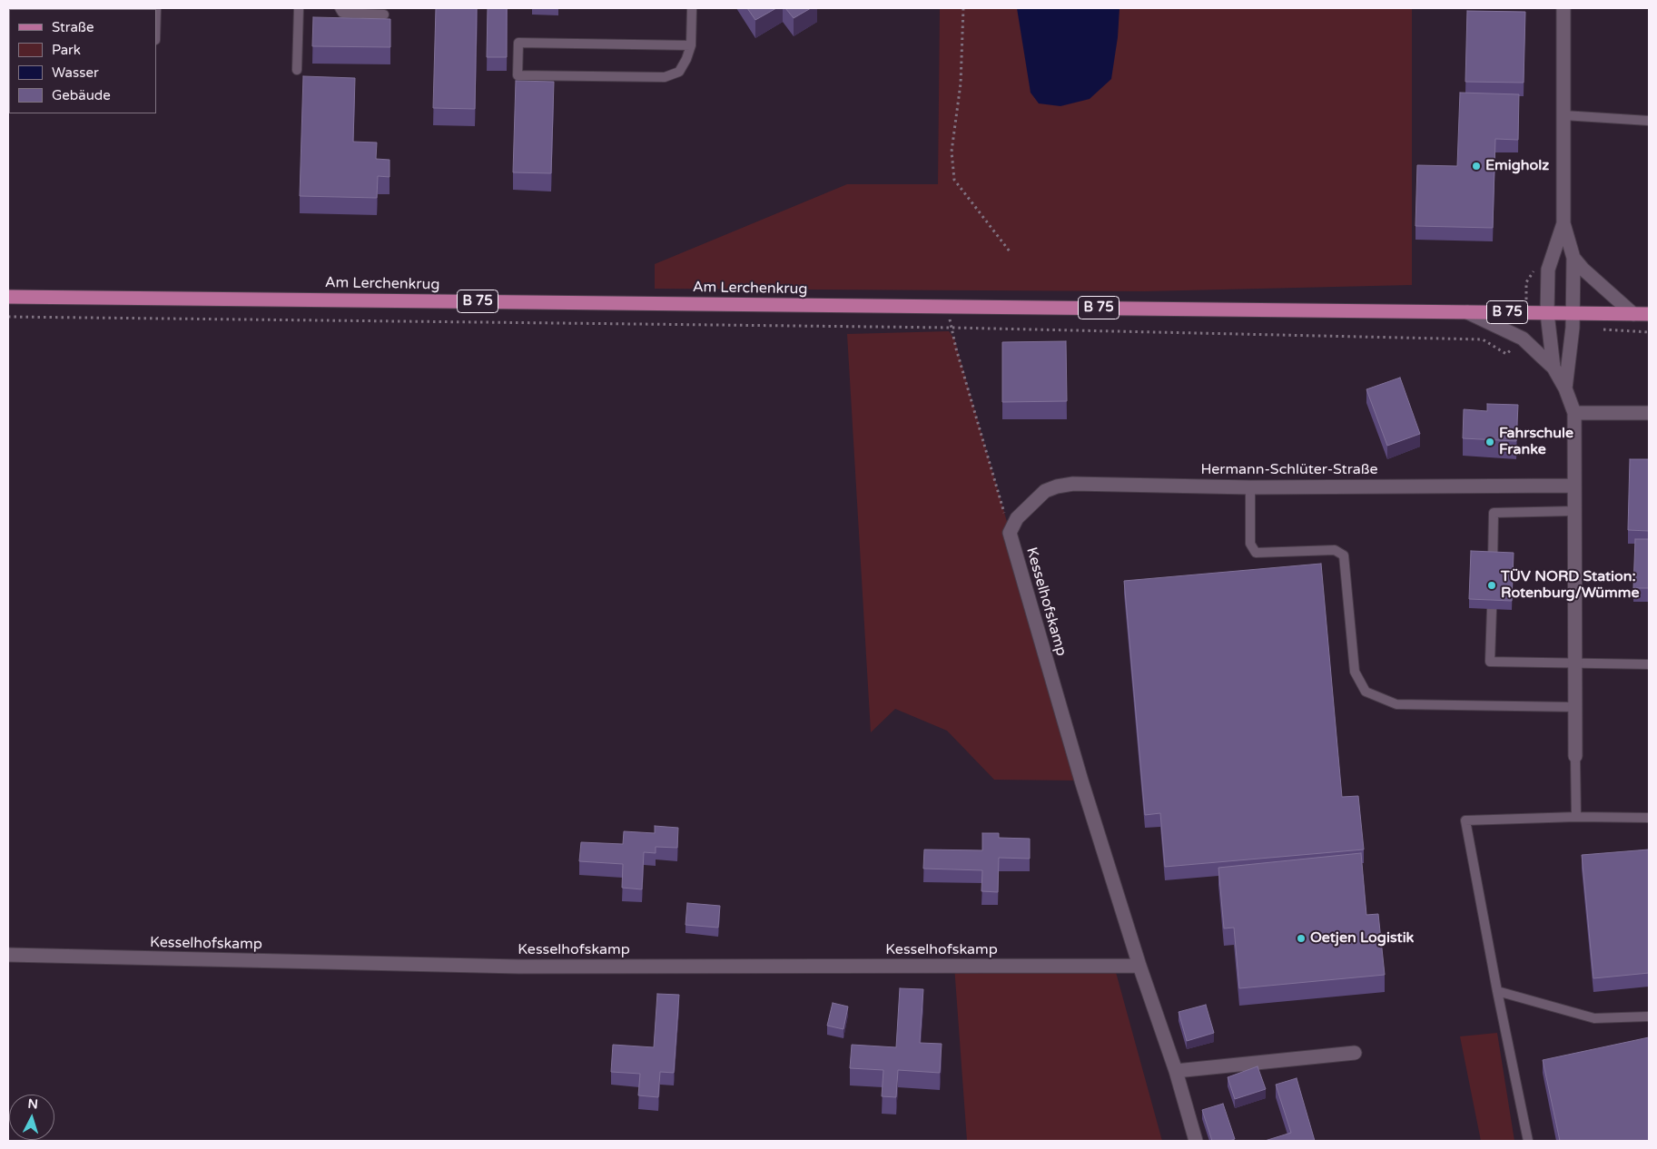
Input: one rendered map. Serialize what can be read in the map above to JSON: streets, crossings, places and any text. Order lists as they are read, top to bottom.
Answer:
{
  "streets": {
    "main road": ["Am Lerchenkrug", "B 75"],
    "street": ["Hermann-Schlüter-Straße", "Kesselhofskamp"]
  },
  "crossings": [
    ["Am Lerchenkrug", "B 75"],
    ["Am Lerchenkrug", "Kesselhofskamp"],
    ["B 75", "Kesselhofskamp"],
    ["Hermann-Schlüter-Straße", "Kesselhofskamp"]
  ],
  "places": [
    "Emigholz",
    "Fahrschule Franke",
    "TÜV NORD Station: Rotenburg/Wümme",
    "Oetjen Logistik"
  ],
  "legend": [
    "Straße",
    "Park",
    "Wasser",
    "Gebäude"
  ],
  "north": "top"
}
